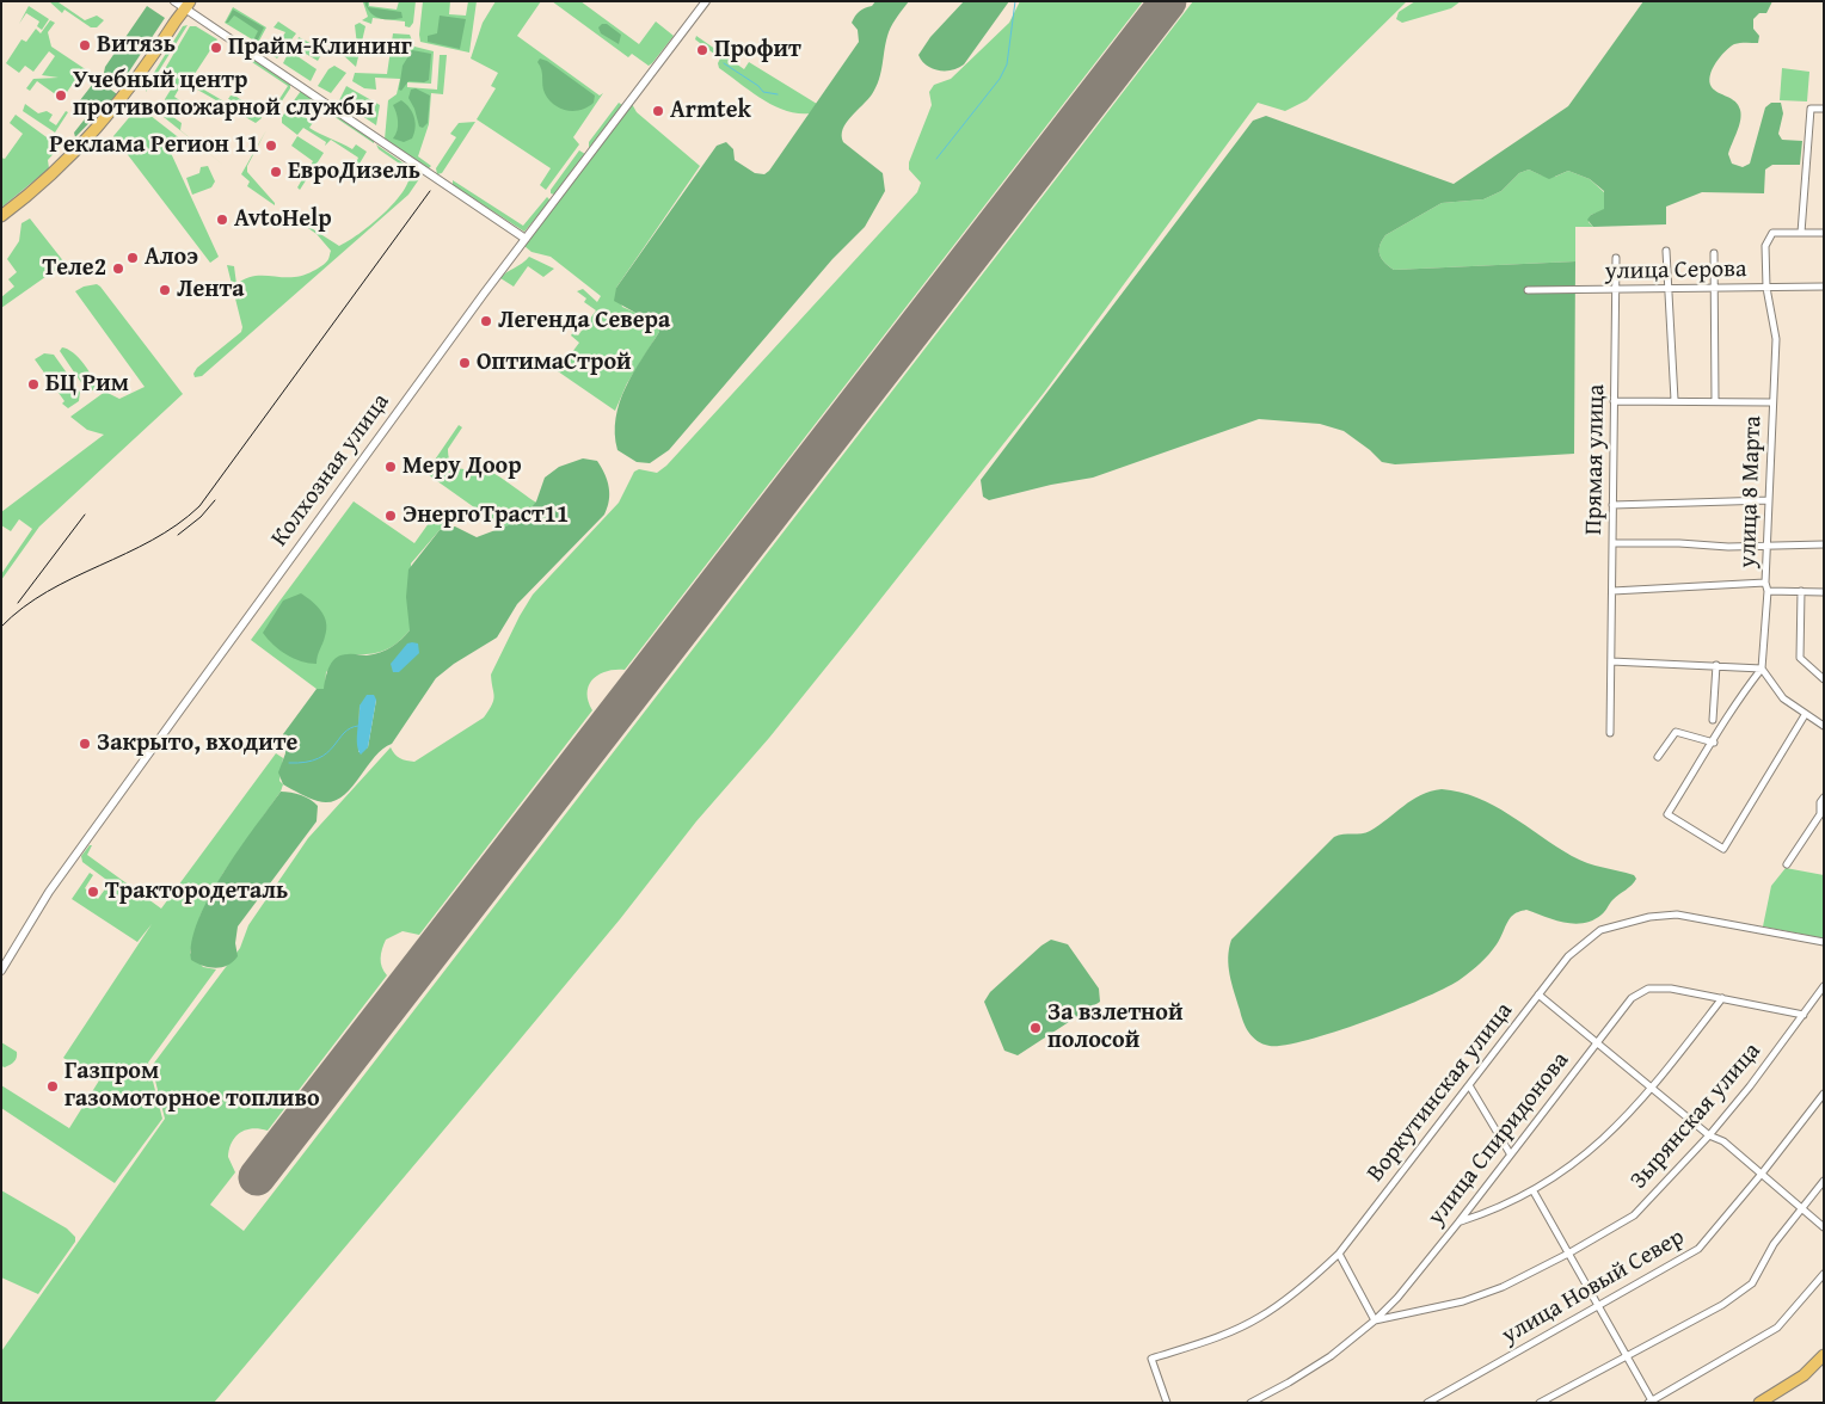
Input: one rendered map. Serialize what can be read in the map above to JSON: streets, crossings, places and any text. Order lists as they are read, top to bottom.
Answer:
{
  "streets": {
    "street": [
      "улица Серова",
      "Прямая улица",
      "Колхозная улица",
      "улица 8 Марта",
      "Воркутинская улица",
      "Зырянская улица",
      "улица Спиридонова",
      "улица Новый Север"
    ]
  },
  "crossings": [
    ["улица Серова", "Прямая улица"],
    ["улица Серова", "улица 8 Марта"],
    ["Зырянская улица", "улица Спиридонова"]
  ],
  "places": [
    "Витязь",
    "Прайм-Клининг",
    "Профит",
    "Учебный центр противопожарной службы",
    "Armtek",
    "Реклама Регион 11",
    "ЕвроДизель",
    "AvtoHelp",
    "Алоэ",
    "Теле2",
    "Лента",
    "Легенда Севера",
    "ОптимаСтрой",
    "БЦ Рим",
    "Меру Доор",
    "ЭнергоТраст11",
    "Закрыто, входите",
    "Трактородеталь",
    "За взлетной полосой",
    "Газпром газомоторное топливо"
  ]
}
